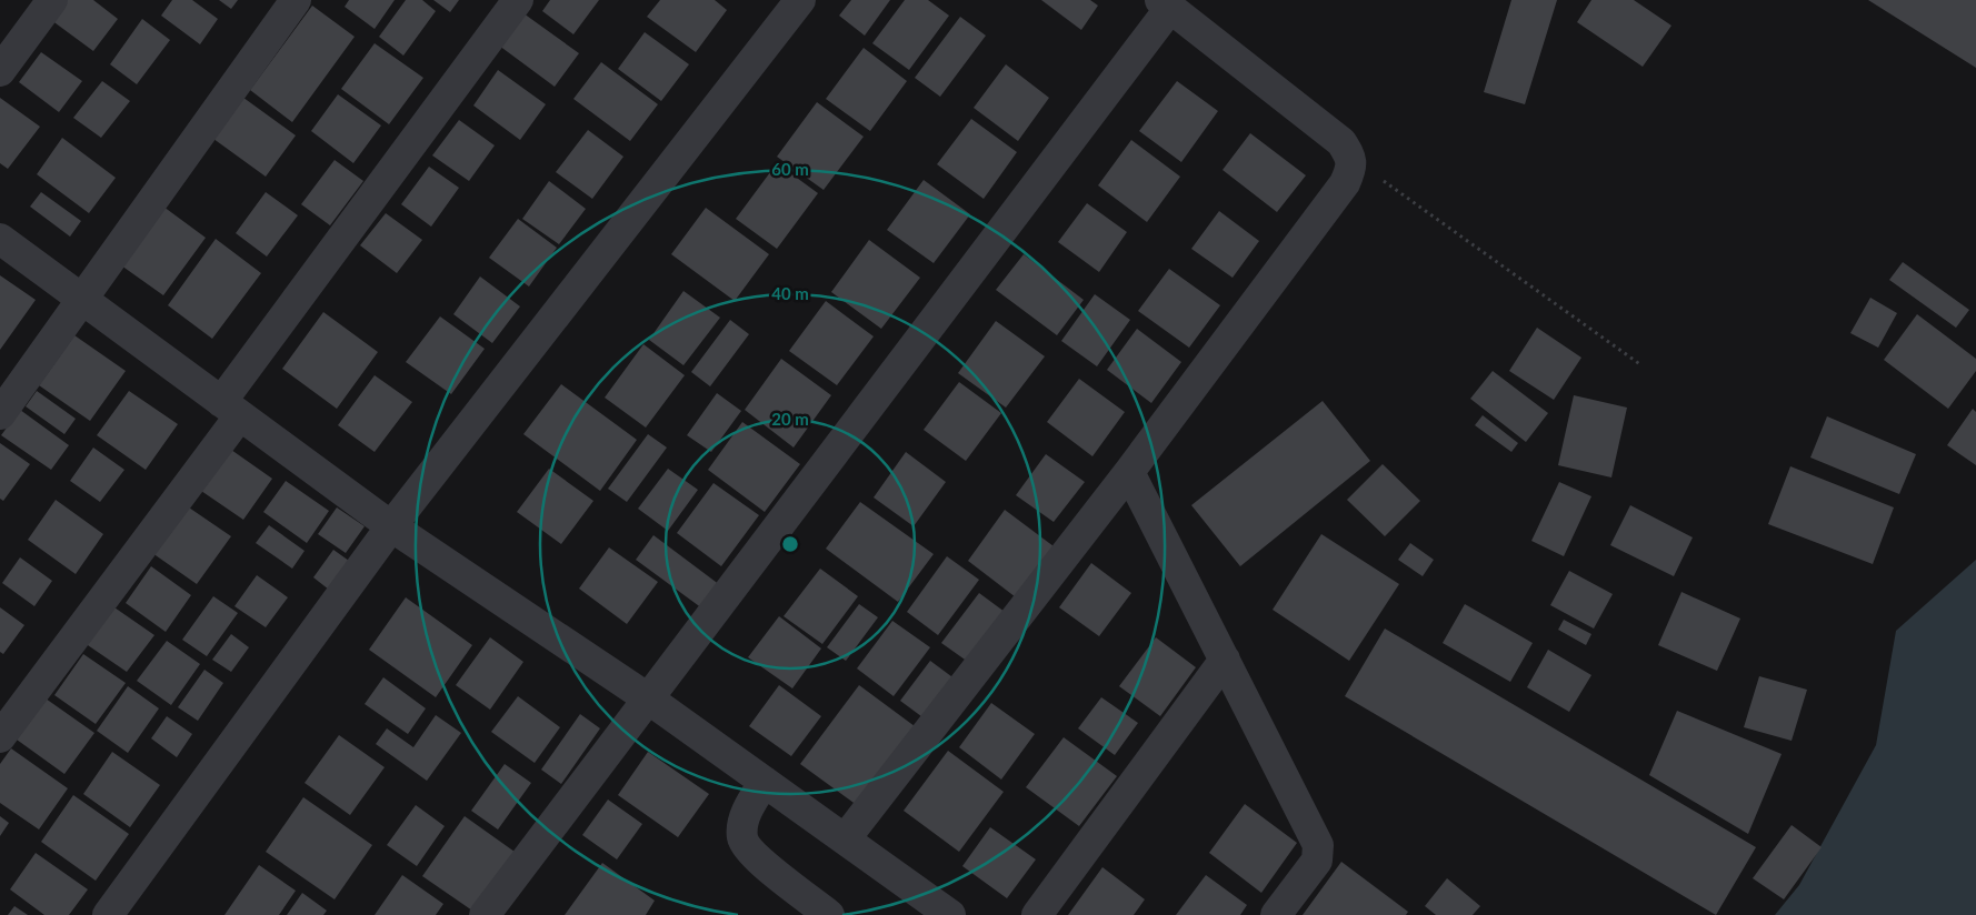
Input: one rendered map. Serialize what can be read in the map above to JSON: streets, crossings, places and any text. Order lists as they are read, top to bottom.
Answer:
{
  "rings": ["60 m", "40 m", "20 m"]
}
